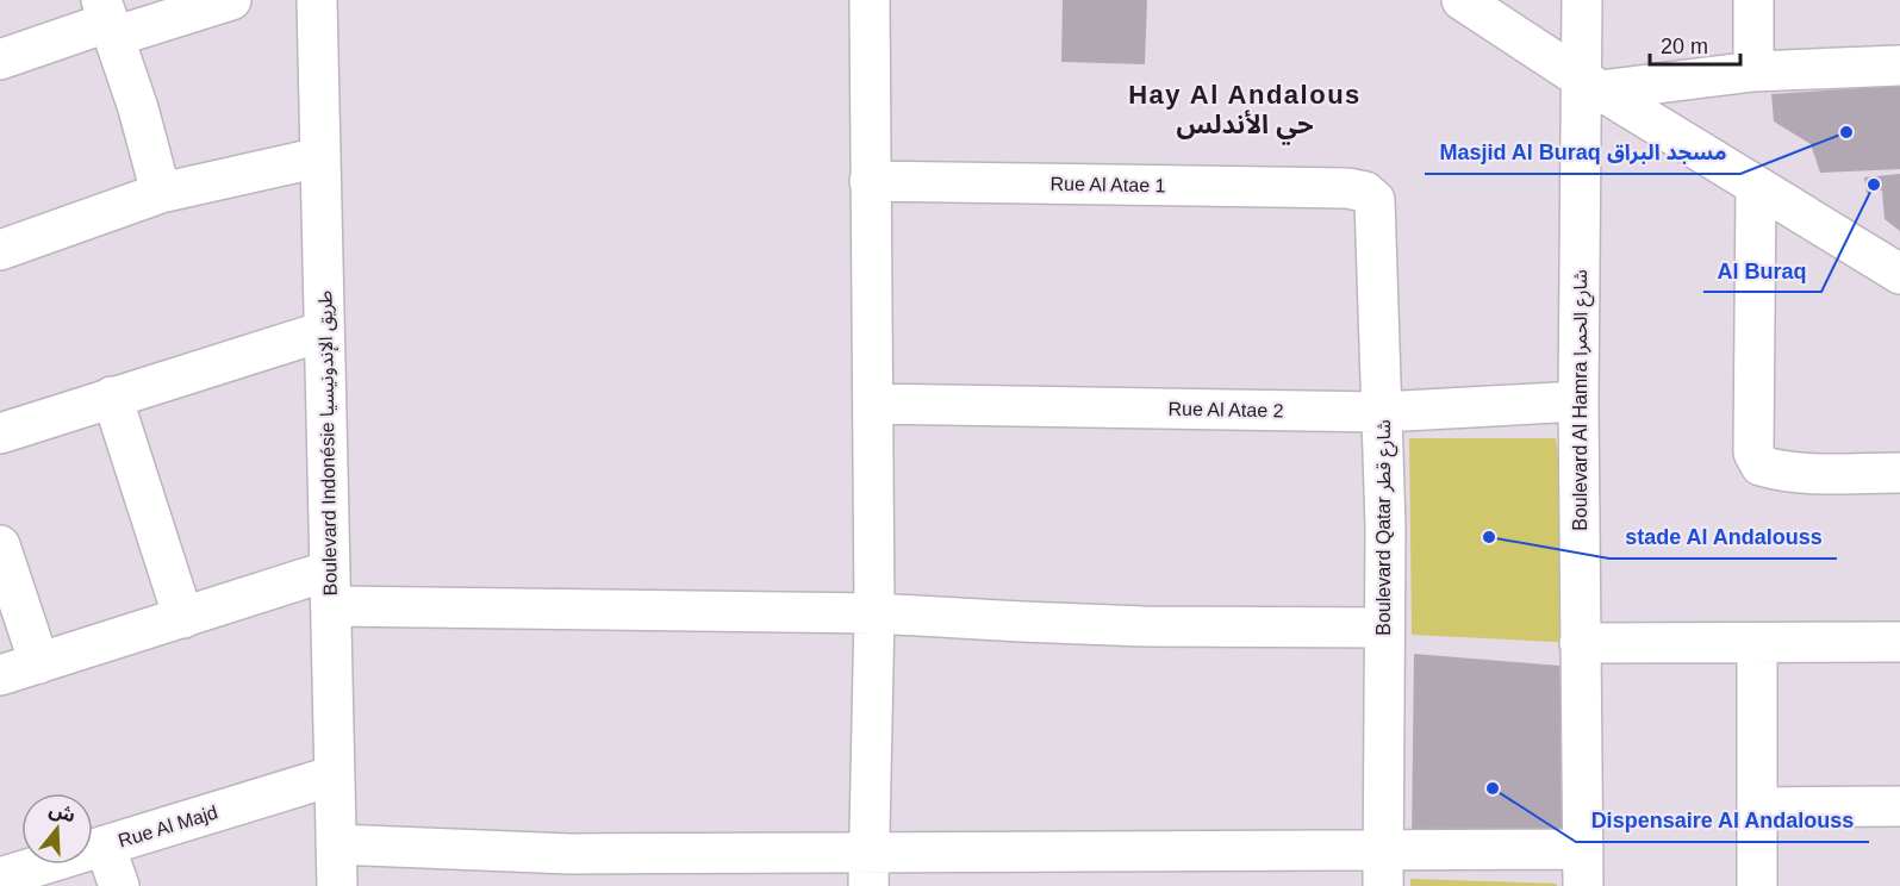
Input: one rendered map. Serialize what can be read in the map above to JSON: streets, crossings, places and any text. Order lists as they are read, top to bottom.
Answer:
{
  "streets": {
    "street": [
      "Rue Al Atae 1",
      "Boulevard Al Hamra شارع الحمرا",
      "Rue Al Atae 2",
      "Boulevard Indonésie طريق الإندونيسيا",
      "Boulevard Qatar شارع قطر",
      "Rue Al Majd"
    ]
  },
  "crossings": [
    ["Rue Al Atae 1", "Boulevard Qatar شارع قطر"],
    ["Boulevard Al Hamra شارع الحمرا", "Rue Al Atae 2"],
    ["Rue Al Atae 2", "Boulevard Qatar شارع قطر"],
    ["Boulevard Indonésie طريق الإندونيسيا", "Rue Al Majd"]
  ],
  "districts": ["Hay Al Andalous حي الأندلس"],
  "places": [
    "Masjid Al Buraq مسجد البراق",
    "Al Buraq",
    "stade Al Andalouss",
    "Dispensaire Al Andalouss"
  ],
  "scale_bar": "20 m",
  "north": "top"
}
